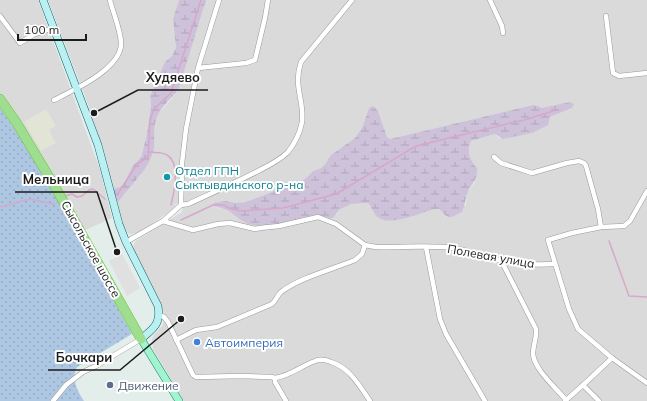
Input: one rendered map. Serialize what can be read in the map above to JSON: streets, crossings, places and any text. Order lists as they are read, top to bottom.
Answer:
{
  "streets": {
    "highway": ["Сысольское шоссе"],
    "street": ["Полевая улица"]
  },
  "places": [
    "Худяево",
    "Отдел ГПН Сыктывдинского р-на",
    "Мельница",
    "Бочкари",
    "Автоимперия",
    "Движение"
  ],
  "scale_bar": "100 m"
}
